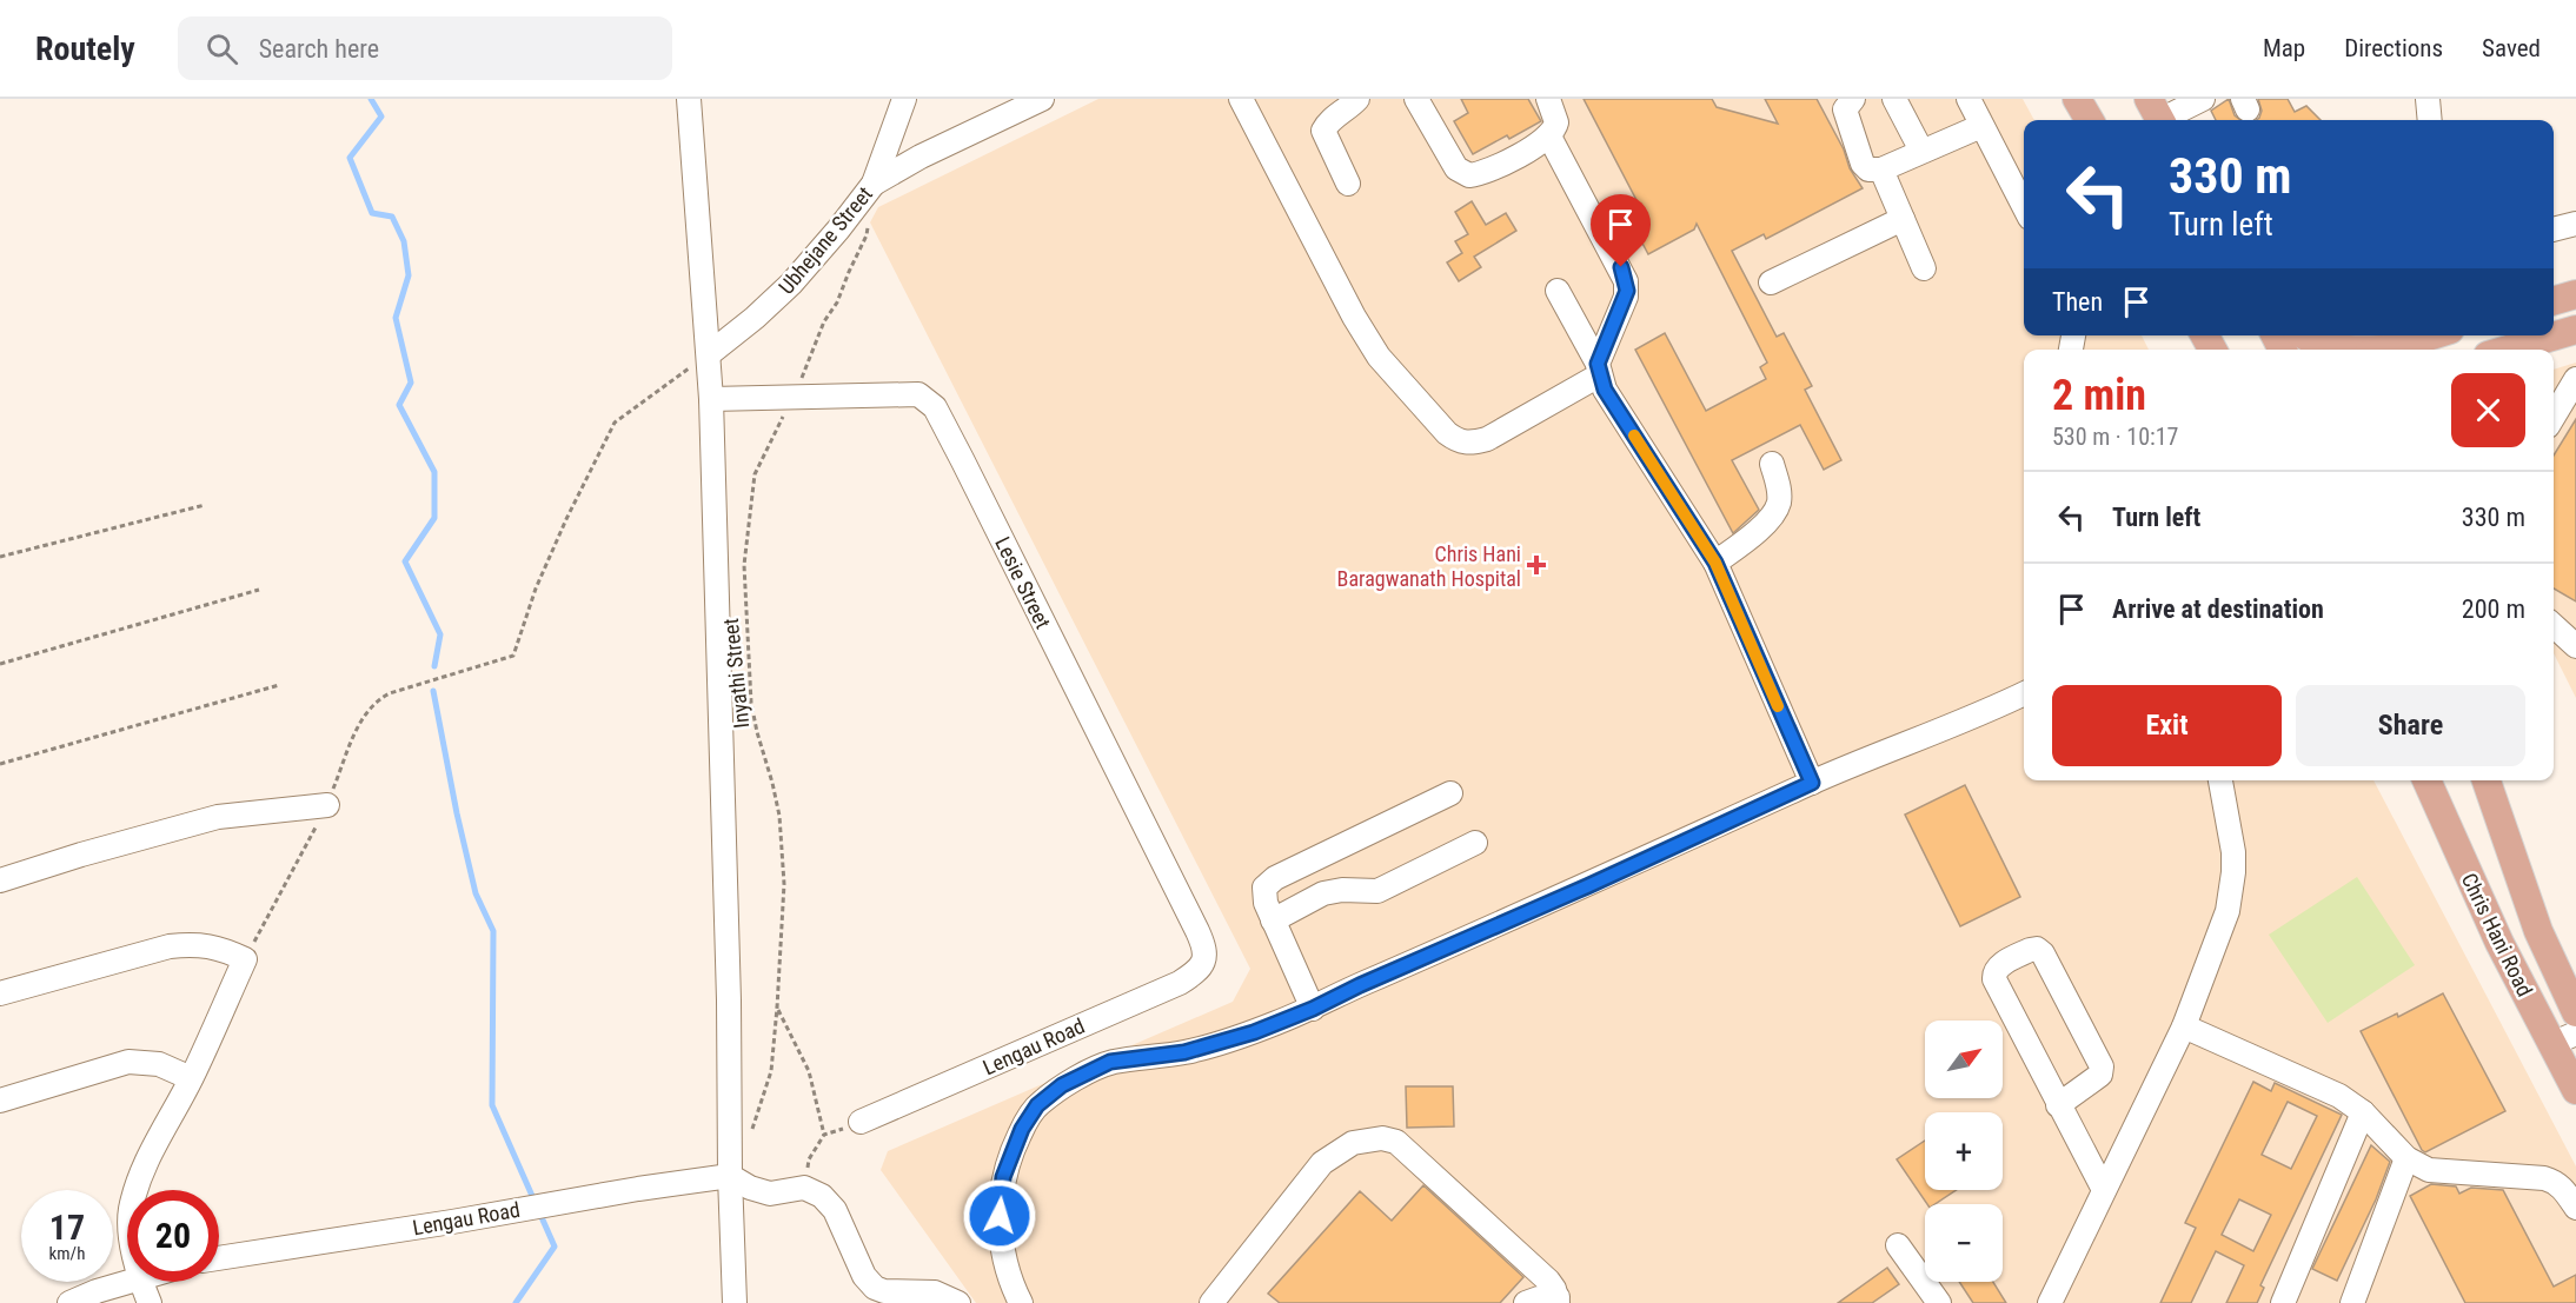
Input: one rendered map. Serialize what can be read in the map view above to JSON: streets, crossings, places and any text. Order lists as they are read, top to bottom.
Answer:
{
  "streets": {
    "main road": ["Chris Hani Road"],
    "street": ["Ubhejane Street", "Lesie Street", "Lengau Road"],
    "path": ["Inyathi Street"]
  },
  "crossings": [
    ["Lesie Street", "Inyathi Street"],
    ["Lesie Street", "Lengau Road"]
  ],
  "places": {
    "health": ["Chris Hani Baragwanath Hospital"]
  },
  "north": "top right",
  "page": {
    "header": "Routely",
    "search": "Search here",
    "nav": ["Map", "Directions", "Saved"],
    "turn": ["330 m", "Turn left"],
    "then": "Then",
    "heading": ["2 min", "530 m · 10:17"],
    "list": [
      {
        "name": "Turn left",
        "value": "330 m"
      },
      {
        "name": "Arrive at destination",
        "value": "200 m"
      }
    ],
    "buttons": ["Exit", "Share"],
    "map_buttons": ["+", "−"],
    "speed": "17 km/h",
    "limit": "20"
  }
}
